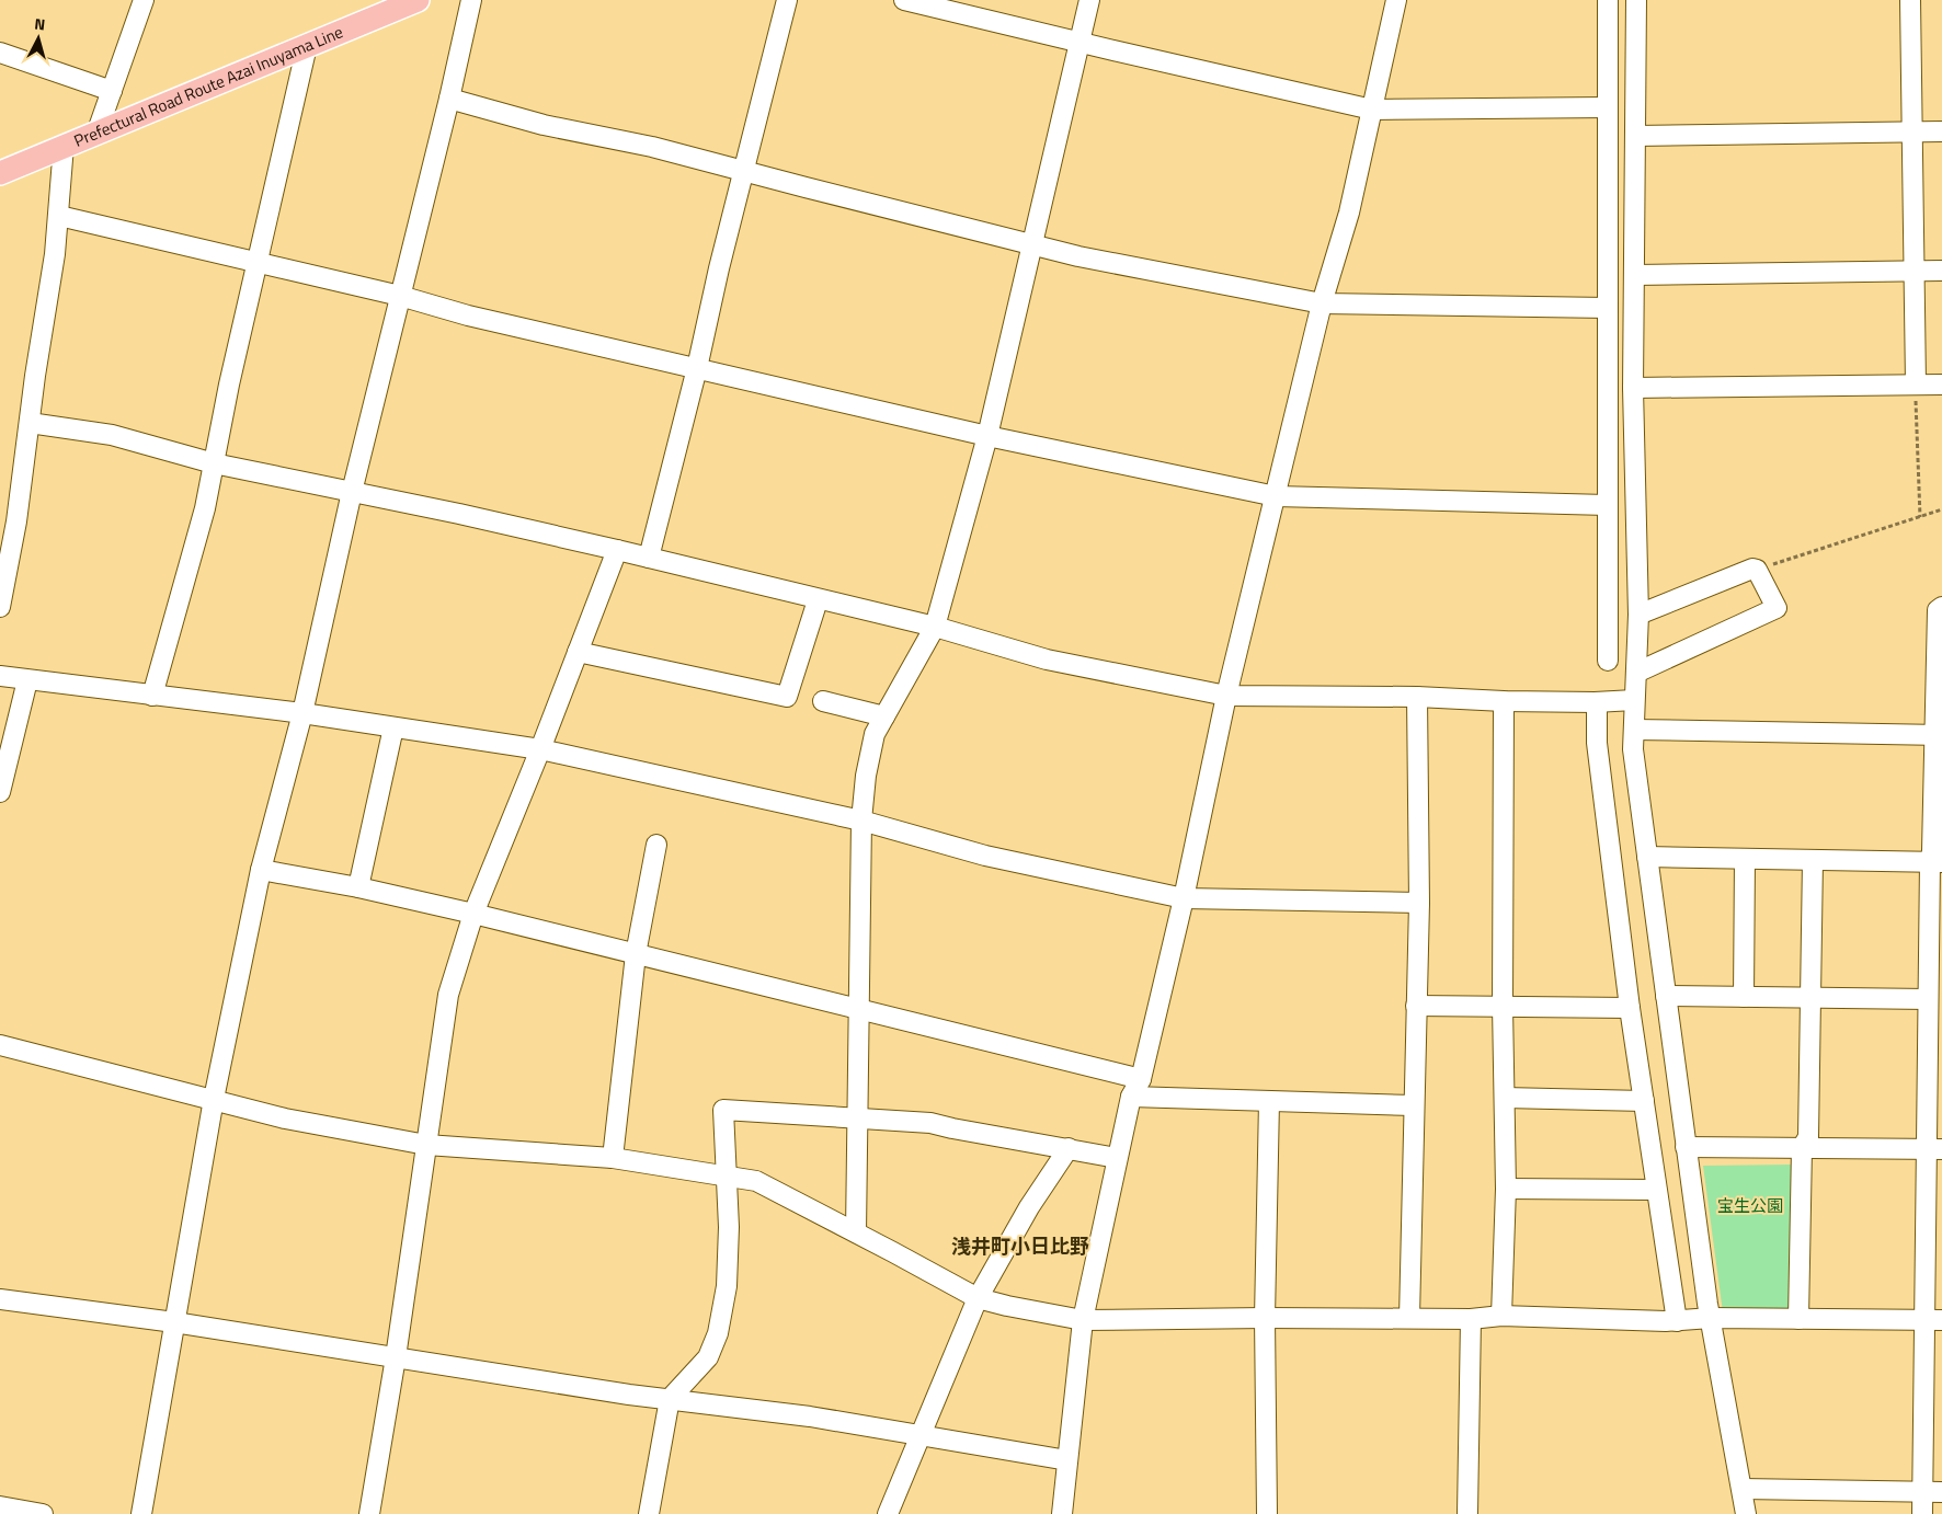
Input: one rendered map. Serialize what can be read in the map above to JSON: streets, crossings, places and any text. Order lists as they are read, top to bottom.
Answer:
{
  "streets": {
    "main road": ["Prefectural Road Route Azai Inuyama Line"]
  },
  "districts": ["浅井町小日比野"],
  "parks": ["宝生公園"],
  "north": "top"
}
